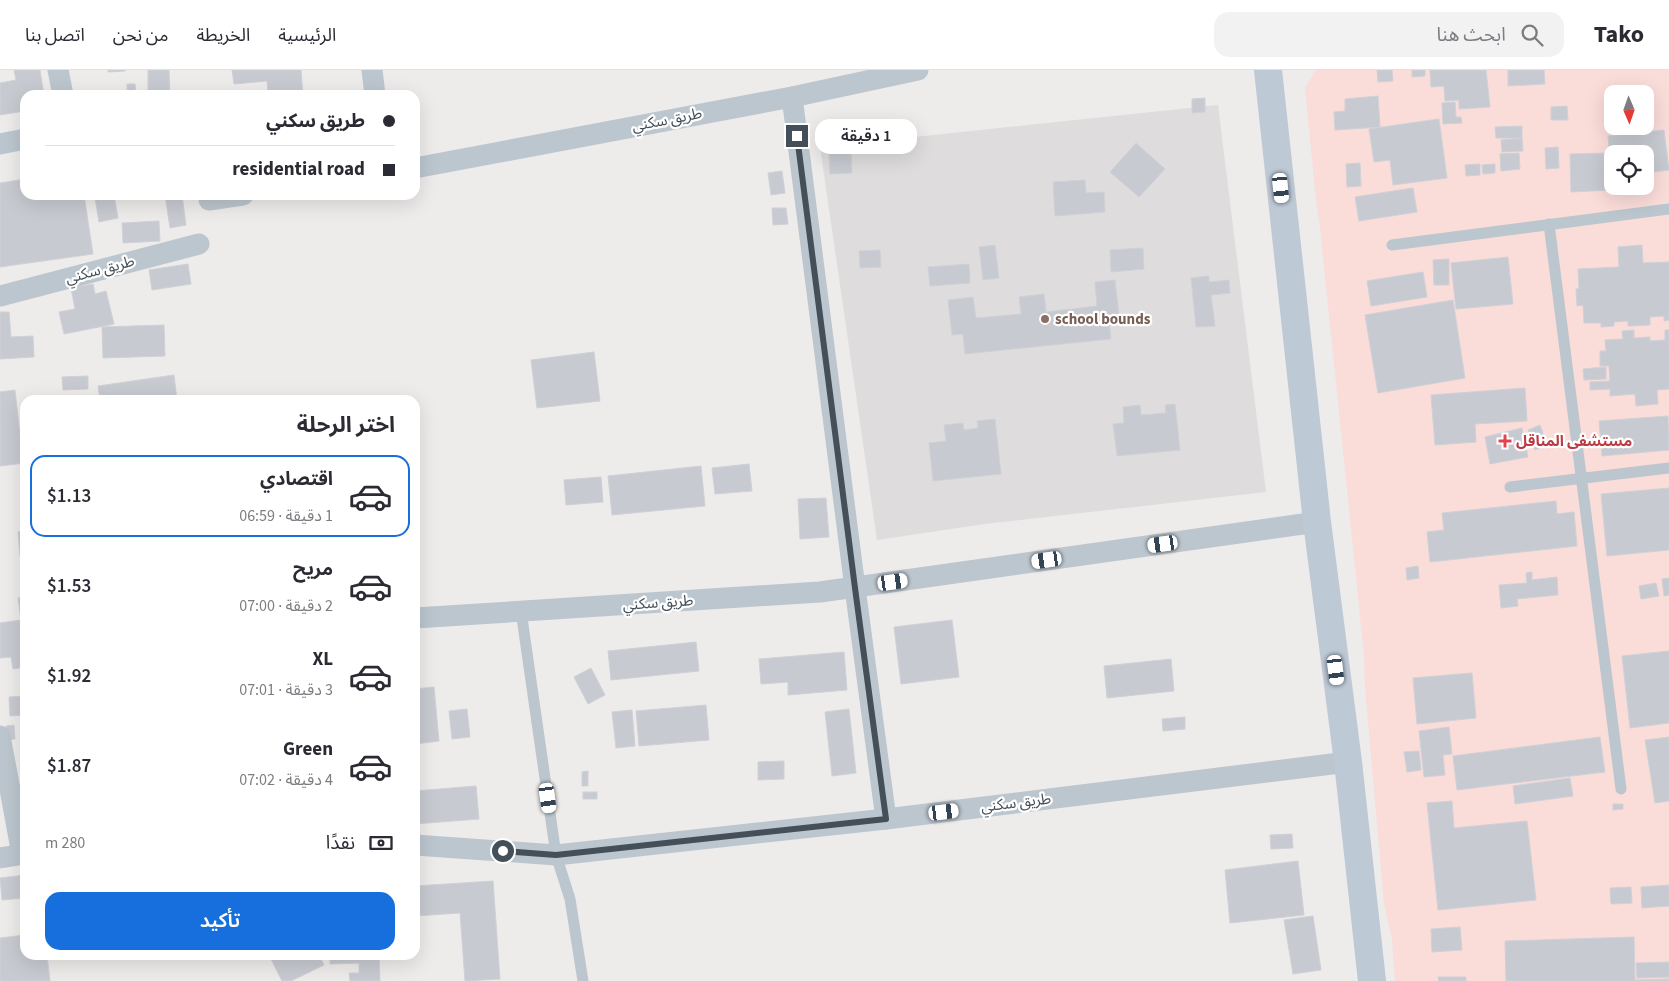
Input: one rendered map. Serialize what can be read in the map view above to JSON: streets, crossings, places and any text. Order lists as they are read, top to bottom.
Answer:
{
  "streets": {
    "street": ["طريق سكني"]
  },
  "places": {
    "other": ["school bounds"],
    "health": ["مستشفى المناقل"]
  },
  "north": "bottom",
  "page": {
    "header": "Tako",
    "search": "ابحث هنا",
    "nav": [
      "الرئيسية",
      "الخريطة",
      "من نحن",
      "اتصل بنا"
    ],
    "banner": ["طريق سكني", "residential road"],
    "bubble": "1 دقيقة",
    "heading": "اختر الرحلة",
    "list": [
      {
        "name": "اقتصادي",
        "note": "1 دقيقة · 06:59",
        "value": "$1.13"
      },
      {
        "name": "مريح",
        "note": "2 دقيقة · 07:00",
        "value": "$1.53"
      },
      {
        "name": "XL",
        "note": "3 دقيقة · 07:01",
        "value": "$1.92"
      },
      {
        "name": "Green",
        "note": "4 دقيقة · 07:02",
        "value": "$1.87"
      }
    ],
    "pay": ["نقدًا", "280 m"],
    "buttons": "تأكيد"
  }
}
